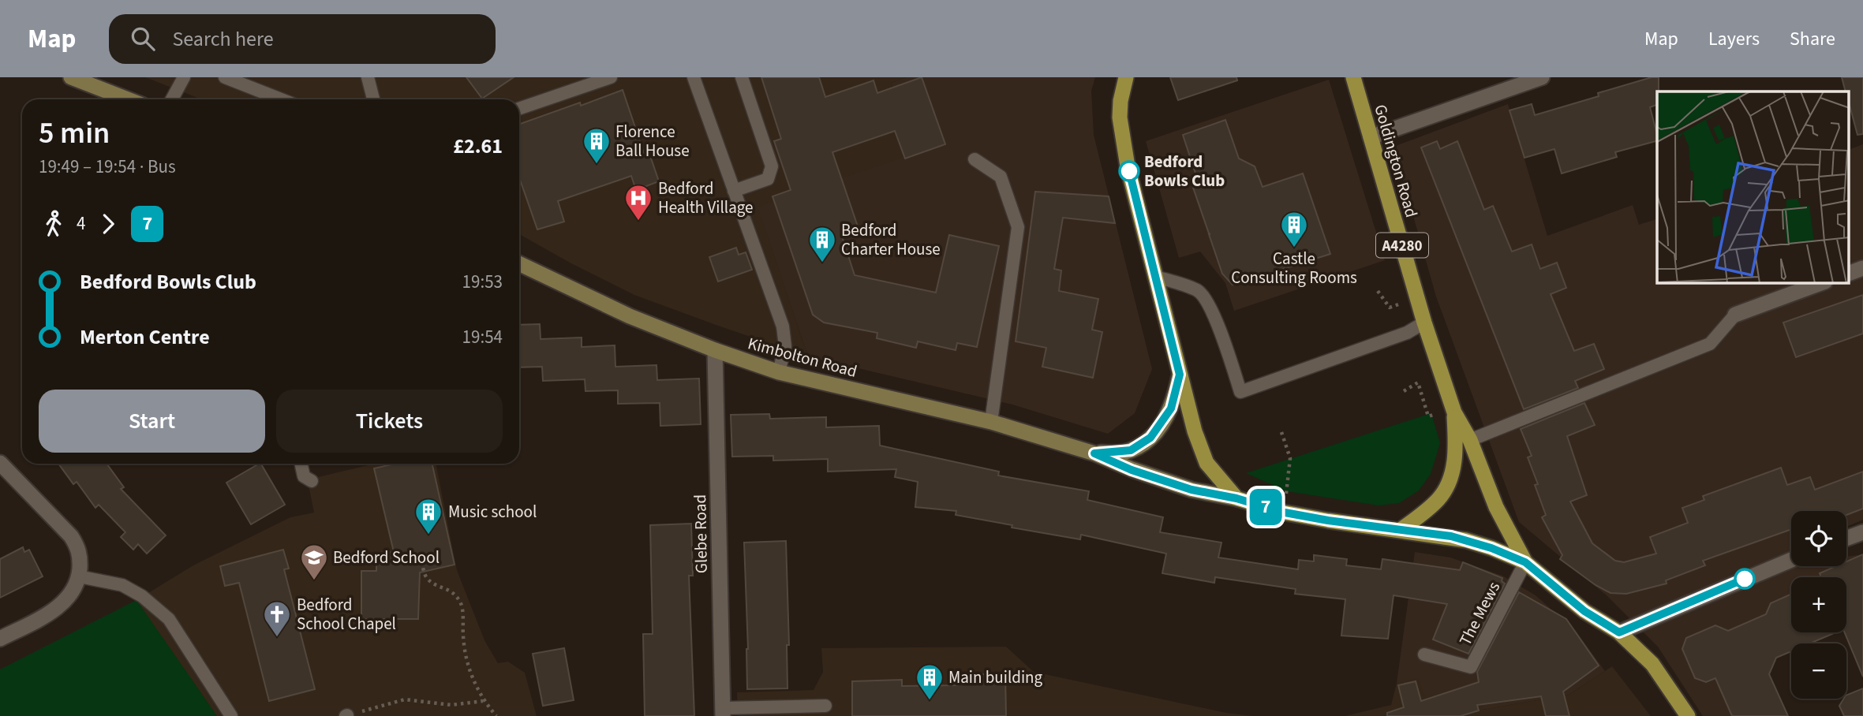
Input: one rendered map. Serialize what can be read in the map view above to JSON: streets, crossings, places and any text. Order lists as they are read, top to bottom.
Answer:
{
  "streets": {
    "main road": ["Goldington Road", "A4280", "Kimbolton Road"],
    "street": ["Glebe Road"],
    "lane": ["The Mews"]
  },
  "crossings": [
    ["Goldington Road", "A4280"],
    ["Goldington Road", "The Mews"],
    ["A4280", "Kimbolton Road"],
    ["A4280", "The Mews"],
    ["Kimbolton Road", "Glebe Road"]
  ],
  "places": {
    "building": [
      "Florence Ball House",
      "Castle Consulting Rooms",
      "Bedford Charter House",
      "Music school",
      "Main building"
    ],
    "other": ["Bedford Bowls Club"],
    "hospital": ["Bedford Health Village"],
    "school or university": ["Bedford School"],
    "church": ["Bedford School Chapel"]
  },
  "lines": ["bus line 7"],
  "page": {
    "header": "Map",
    "search": "Search here",
    "nav": ["Map", "Layers", "Share"],
    "on_map": "7",
    "heading": ["5 min", "19:49 – 19:54 · Bus", "£2.61"],
    "legs": ["4", "7"],
    "list": [
      {
        "name": "Bedford Bowls Club",
        "value": "19:53"
      },
      {
        "name": "Merton Centre",
        "value": "19:54"
      }
    ],
    "buttons": ["Start", "Tickets"],
    "map_buttons": ["+", "−"]
  }
}
